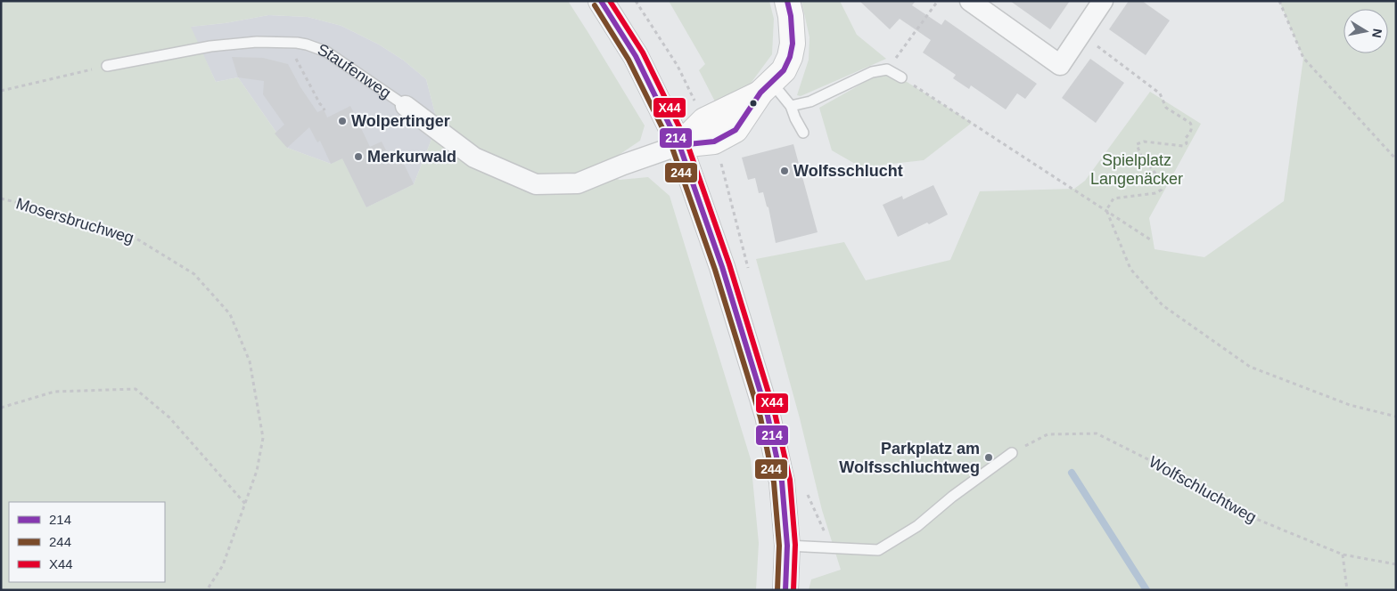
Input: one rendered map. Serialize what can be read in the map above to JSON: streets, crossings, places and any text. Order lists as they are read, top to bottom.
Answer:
{
  "streets": {
    "street": ["Staufenweg"],
    "path": ["Mosersbruchweg", "Wolfschluchtweg"]
  },
  "parks": ["Spielplatz Langenäcker"],
  "places": [
    "Wolpertinger",
    "Merkurwald",
    "Wolfsschlucht",
    "Parkplatz am Wolfsschluchtweg"
  ],
  "lines": ["transit line 214", "transit line X44", "transit line 244"],
  "legend": ["214", "244", "X44"],
  "north": "right"
}
